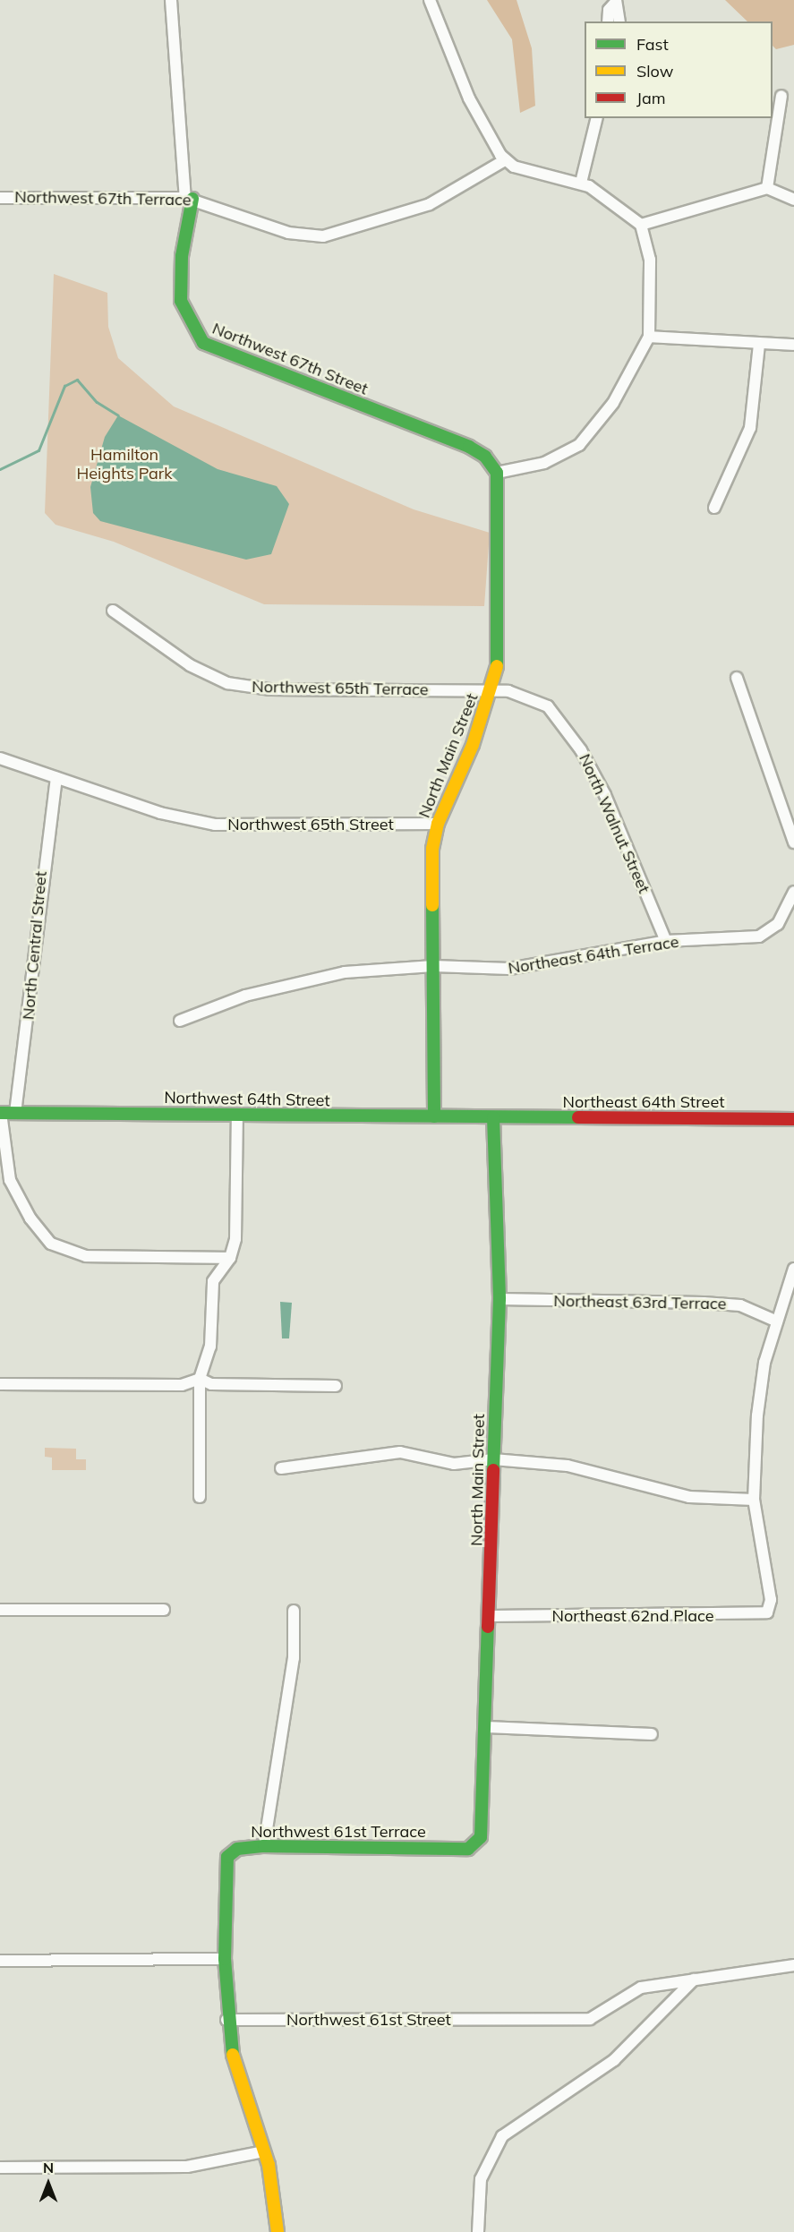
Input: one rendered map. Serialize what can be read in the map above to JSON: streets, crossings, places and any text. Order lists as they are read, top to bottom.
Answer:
{
  "streets": {
    "street": [
      "Northwest 67th Terrace",
      "Northwest 67th Street",
      "Northwest 65th Terrace",
      "North Main Street",
      "North Walnut Street",
      "Northwest 65th Street",
      "North Central Street",
      "Northeast 64th Terrace",
      "Northwest 64th Street",
      "Northeast 64th Street",
      "Northeast 63rd Terrace",
      "Northeast 62nd Place",
      "Northwest 61st Terrace",
      "Northwest 61st Street"
    ]
  },
  "crossings": [
    ["Northwest 67th Terrace", "Northwest 67th Street"],
    ["Northwest 67th Street", "North Main Street"],
    ["Northwest 65th Terrace", "North Main Street"],
    ["Northwest 65th Terrace", "North Walnut Street"],
    ["North Main Street", "North Walnut Street"],
    ["North Main Street", "Northwest 65th Street"],
    ["North Main Street", "Northeast 64th Terrace"],
    ["North Main Street", "Northwest 64th Street"],
    ["North Main Street", "Northeast 64th Street"],
    ["North Main Street", "Northeast 63rd Terrace"],
    ["North Main Street", "Northeast 62nd Place"],
    ["North Main Street", "Northwest 61st Terrace"],
    ["North Walnut Street", "Northeast 64th Terrace"],
    ["Northwest 65th Street", "North Central Street"],
    ["North Central Street", "Northwest 64th Street"],
    ["Northwest 64th Street", "Northeast 64th Street"],
    ["Northwest 61st Terrace", "Northwest 61st Street"]
  ],
  "parks": ["Hamilton Heights Park"],
  "legend": ["Fast", "Slow", "Jam"],
  "north": "top"
}
